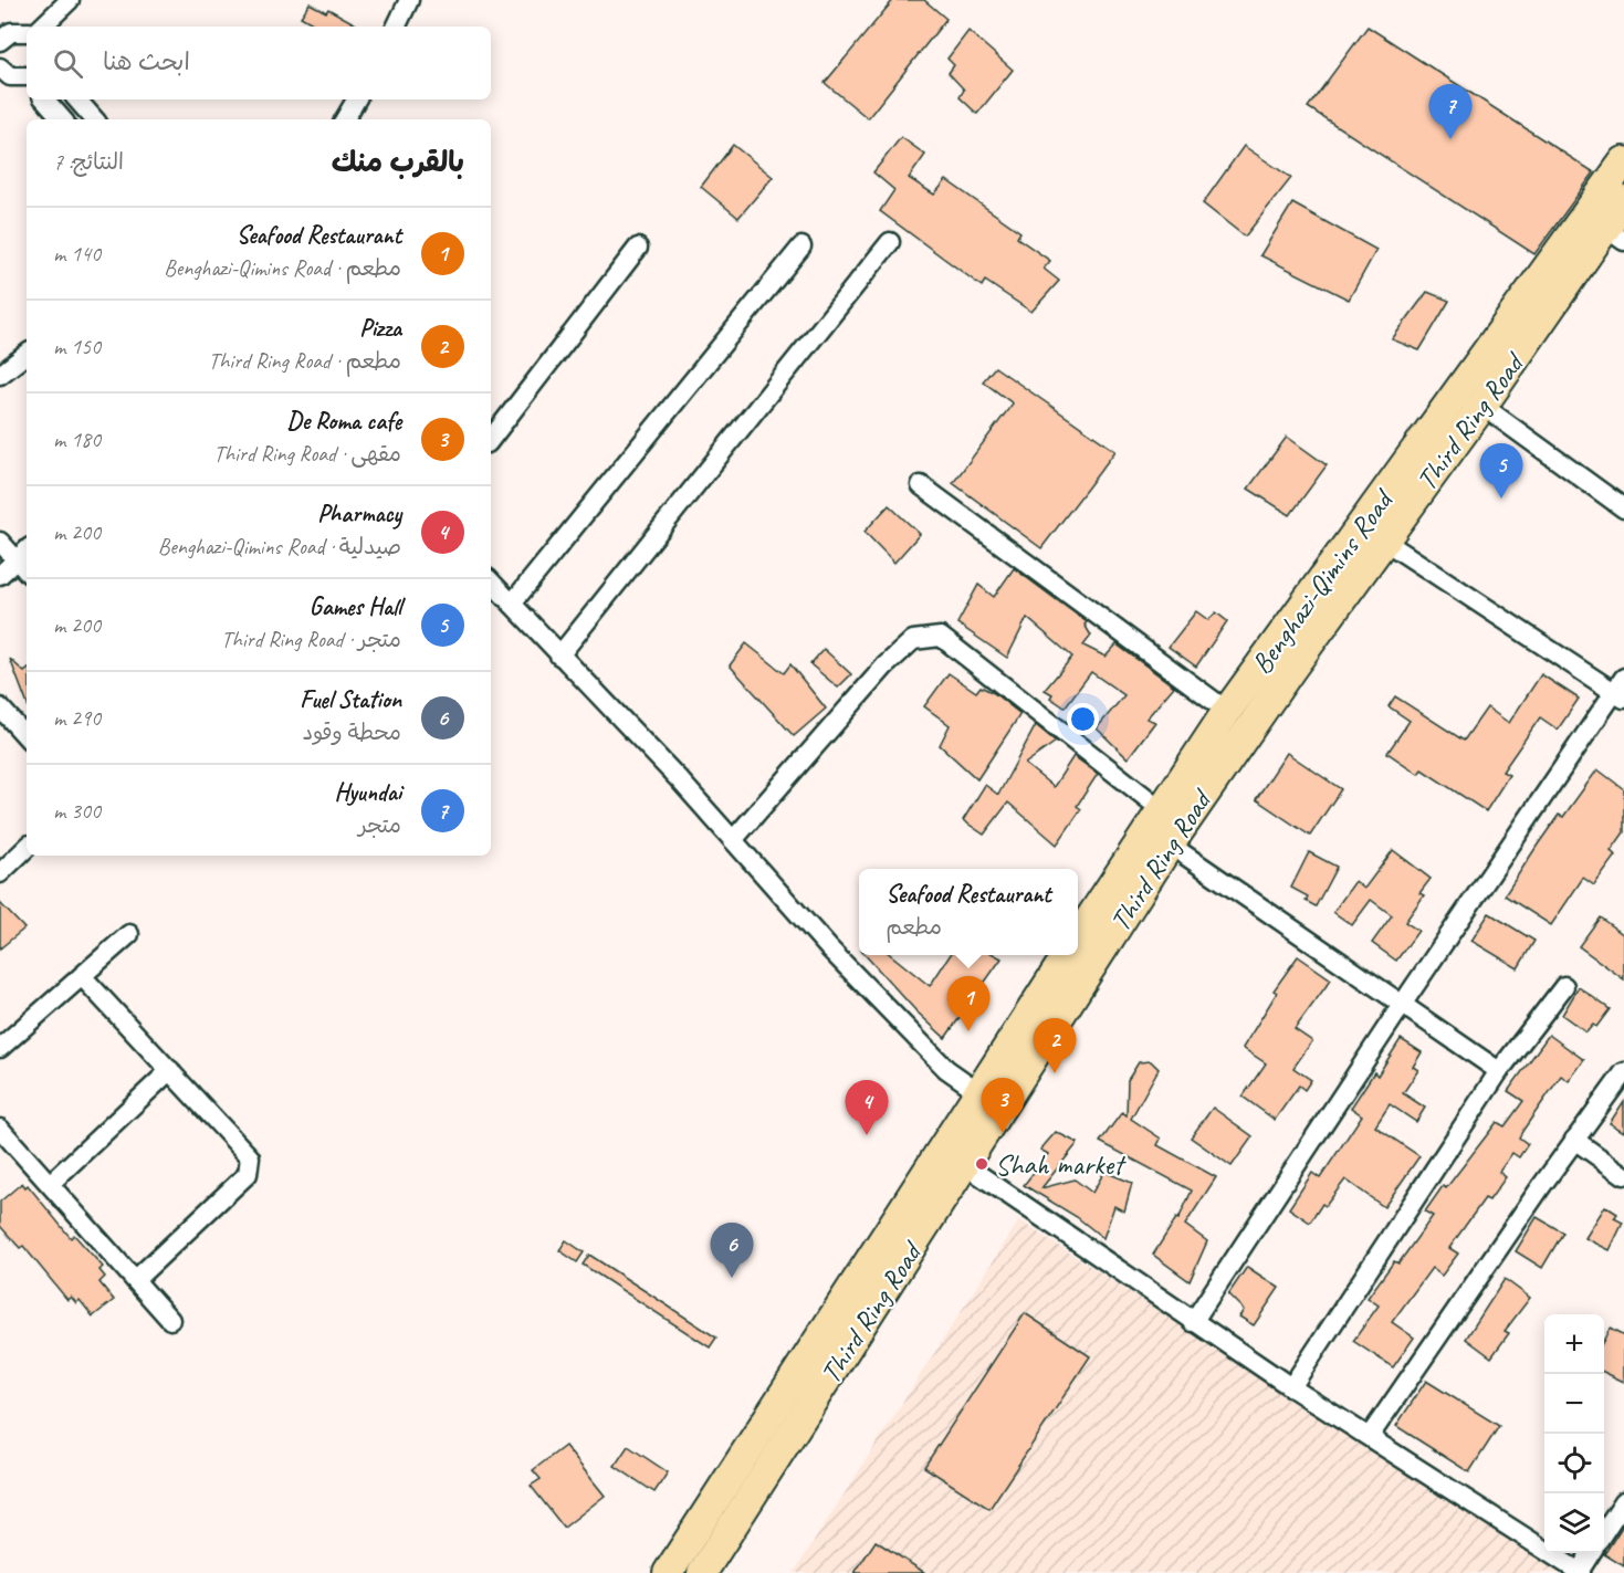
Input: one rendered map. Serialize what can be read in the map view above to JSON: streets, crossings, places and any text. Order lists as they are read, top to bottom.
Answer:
{
  "streets": {
    "main road": ["Third Ring Road", "Benghazi-Qimins Road"]
  },
  "places": ["Shah market"],
  "page": {
    "search": "ابحث هنا",
    "pins": [
      "7",
      "5",
      "1",
      "2",
      "3",
      "4",
      "6"
    ],
    "heading": ["بالقرب منك", "النتائج: 7"],
    "list": [
      {
        "mark": "1",
        "name": "Seafood Restaurant",
        "note": "مطعم · Benghazi-Qimins Road",
        "value": "140 m"
      },
      {
        "mark": "2",
        "name": "Pizza",
        "note": "مطعم · Third Ring Road",
        "value": "150 m"
      },
      {
        "mark": "3",
        "name": "De Roma cafe",
        "note": "مقهى · Third Ring Road",
        "value": "180 m"
      },
      {
        "mark": "4",
        "name": "Pharmacy",
        "note": "صيدلية · Benghazi-Qimins Road",
        "value": "200 m"
      },
      {
        "mark": "5",
        "name": "Games Hall",
        "note": "متجر · Third Ring Road",
        "value": "200 m"
      },
      {
        "mark": "6",
        "name": "Fuel Station",
        "note": "محطة وقود",
        "value": "290 m"
      },
      {
        "mark": "7",
        "name": "Hyundai",
        "note": "متجر",
        "value": "300 m"
      }
    ],
    "popup": ["Seafood Restaurant", "مطعم"],
    "map_buttons": ["+", "−"]
  }
}
